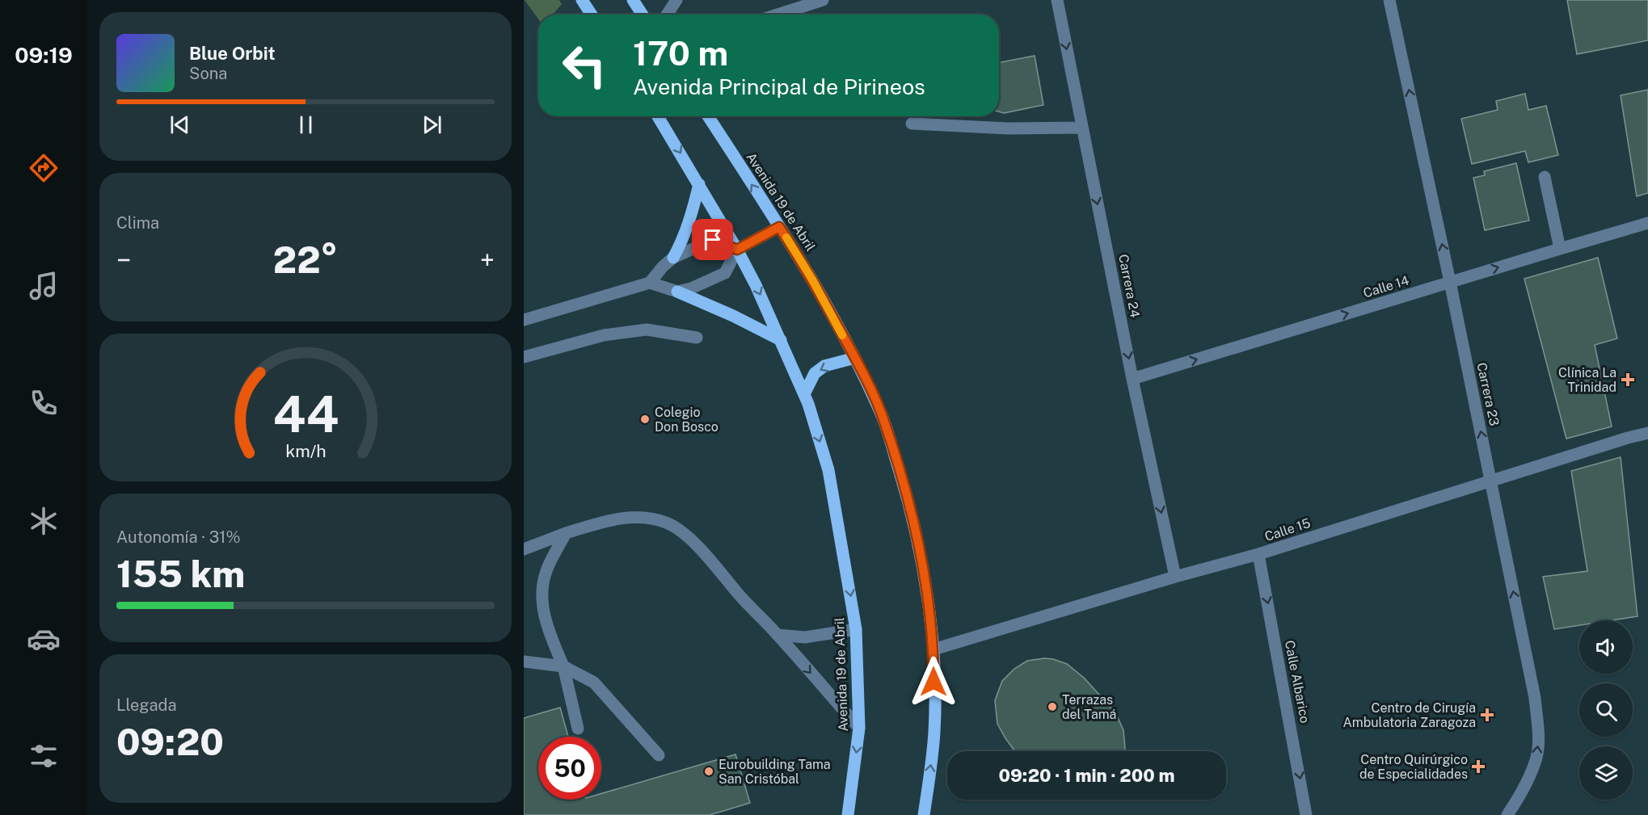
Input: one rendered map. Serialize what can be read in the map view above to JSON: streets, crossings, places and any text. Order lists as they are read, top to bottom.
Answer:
{
  "streets": {
    "main road": ["Avenida 19 de Abril"],
    "street": [
      "Carrera 24",
      "Calle 14",
      "Carrera 23",
      "Calle 15",
      "Calle Albarico"
    ]
  },
  "crossings": [
    ["Avenida 19 de Abril", "Calle 15"],
    ["Carrera 24", "Calle 14"],
    ["Carrera 24", "Calle 15"],
    ["Calle 14", "Carrera 23"],
    ["Carrera 23", "Calle 15"],
    ["Calle 15", "Calle Albarico"]
  ],
  "one_way": [
    "Carrera 24",
    "Calle 14",
    "Carrera 23",
    "Calle Albarico"
  ],
  "places": {
    "health": ["Clínica La Trinidad", "Centro de Cirugía Ambulatoria Zaragoza", "Centro Quirúrgico de Especialidades"],
    "other": ["Colegio Don Bosco", "Terrazas del Tamá", "Eurobuilding Tama San Cristóbal"]
  },
  "page": {
    "tabs": "09:19",
    "turn": ["170 m", "Avenida Principal de Pirineos"],
    "song": ["Blue Orbit", "Sona"],
    "tile": [
      "Clima",
      ["Autonomía · 31%", "155 km"],
      ["Llegada", "09:20"]
    ],
    "heat": ["−", "22°", "+"],
    "limit": "50",
    "trip": "09:20 · 1 min · 200 m",
    "gauge": ["44", "km/h"]
  }
}
